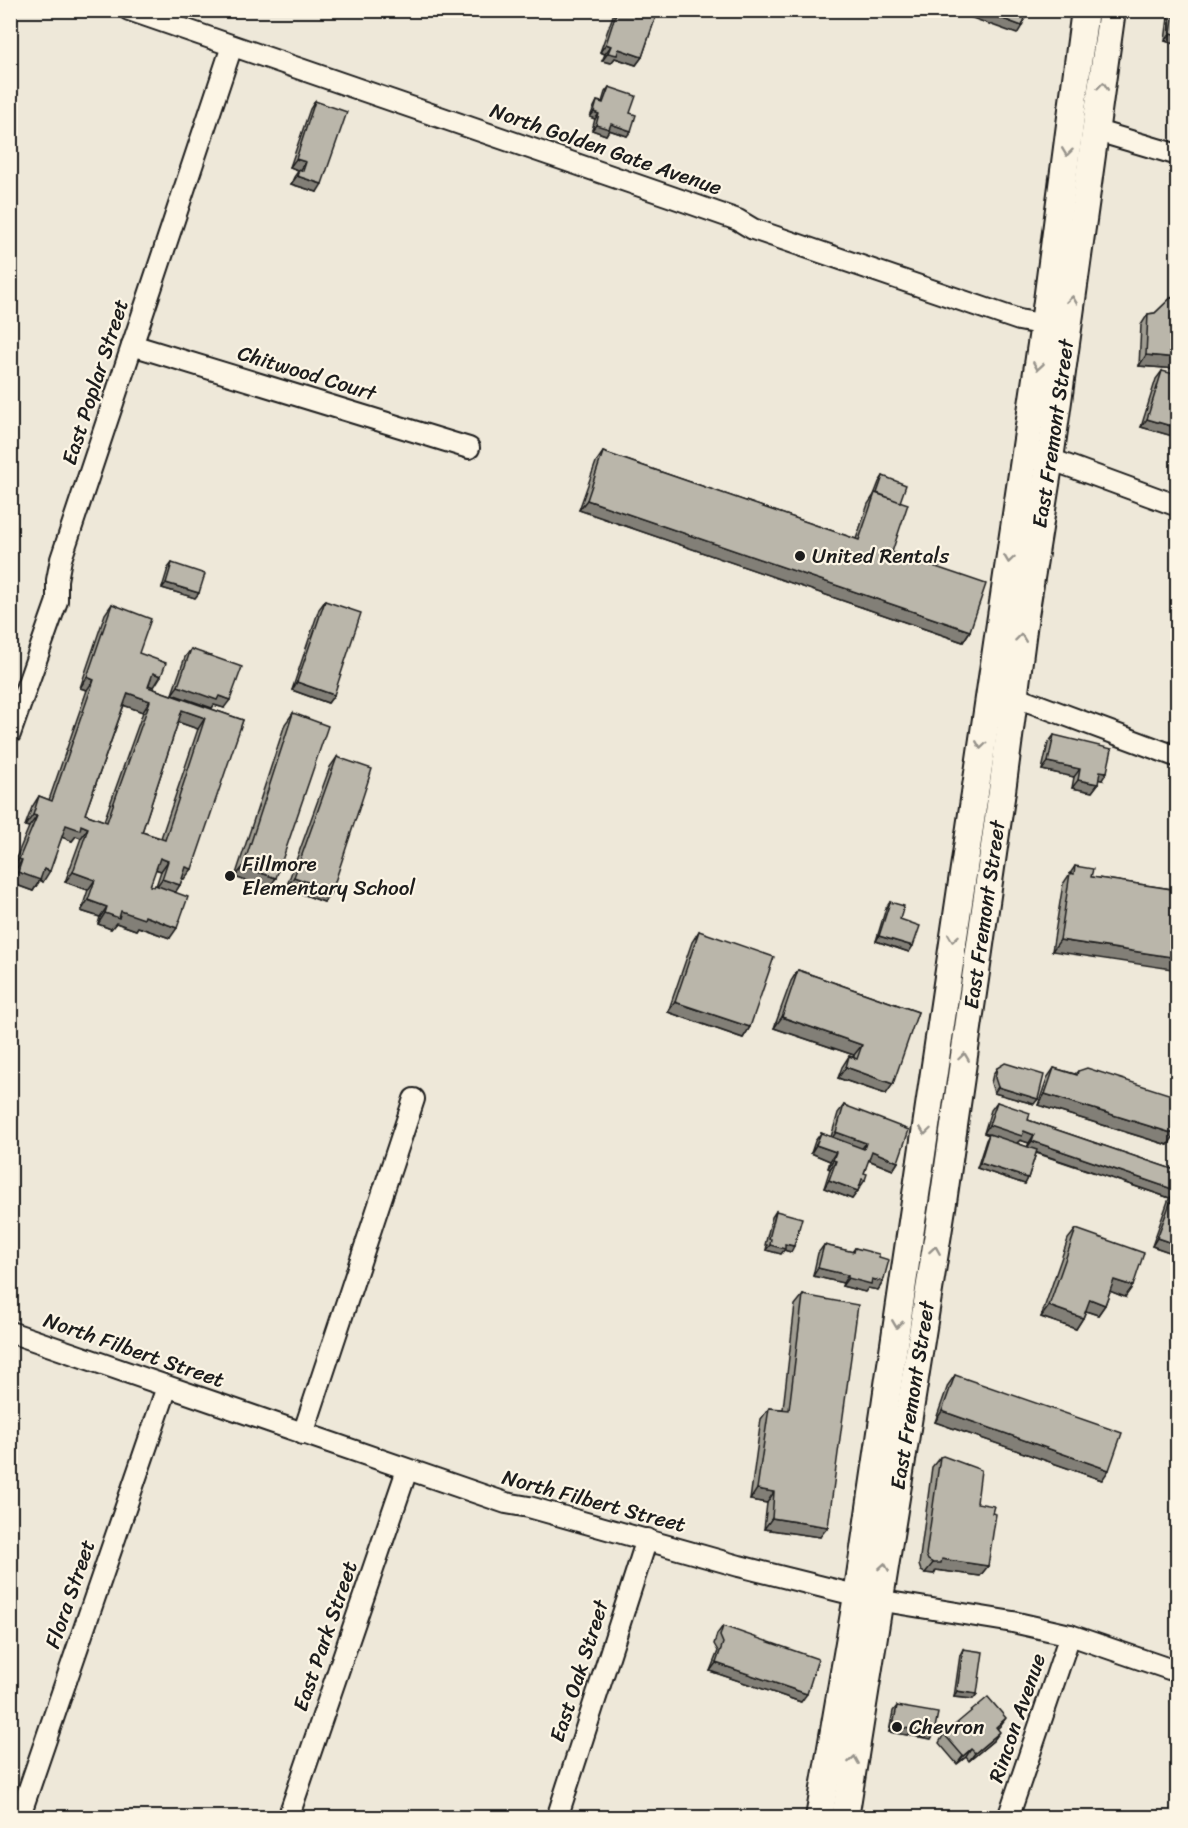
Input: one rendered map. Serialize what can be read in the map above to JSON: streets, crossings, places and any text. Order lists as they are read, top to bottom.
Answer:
{
  "streets": {
    "main road": ["East Fremont Street"],
    "street": [
      "North Golden Gate Avenue",
      "Chitwood Court",
      "East Poplar Street",
      "North Filbert Street",
      "Flora Street",
      "East Park Street",
      "East Oak Street",
      "Rincon Avenue"
    ]
  },
  "crossings": [
    ["North Golden Gate Avenue", "East Poplar Street"],
    ["North Golden Gate Avenue", "East Fremont Street"],
    ["Chitwood Court", "East Poplar Street"],
    ["East Fremont Street", "North Filbert Street"],
    ["North Filbert Street", "Flora Street"],
    ["North Filbert Street", "East Park Street"],
    ["North Filbert Street", "East Oak Street"],
    ["North Filbert Street", "Rincon Avenue"]
  ],
  "places": ["United Rentals", "Fillmore Elementary School", "Chevron"]
}
